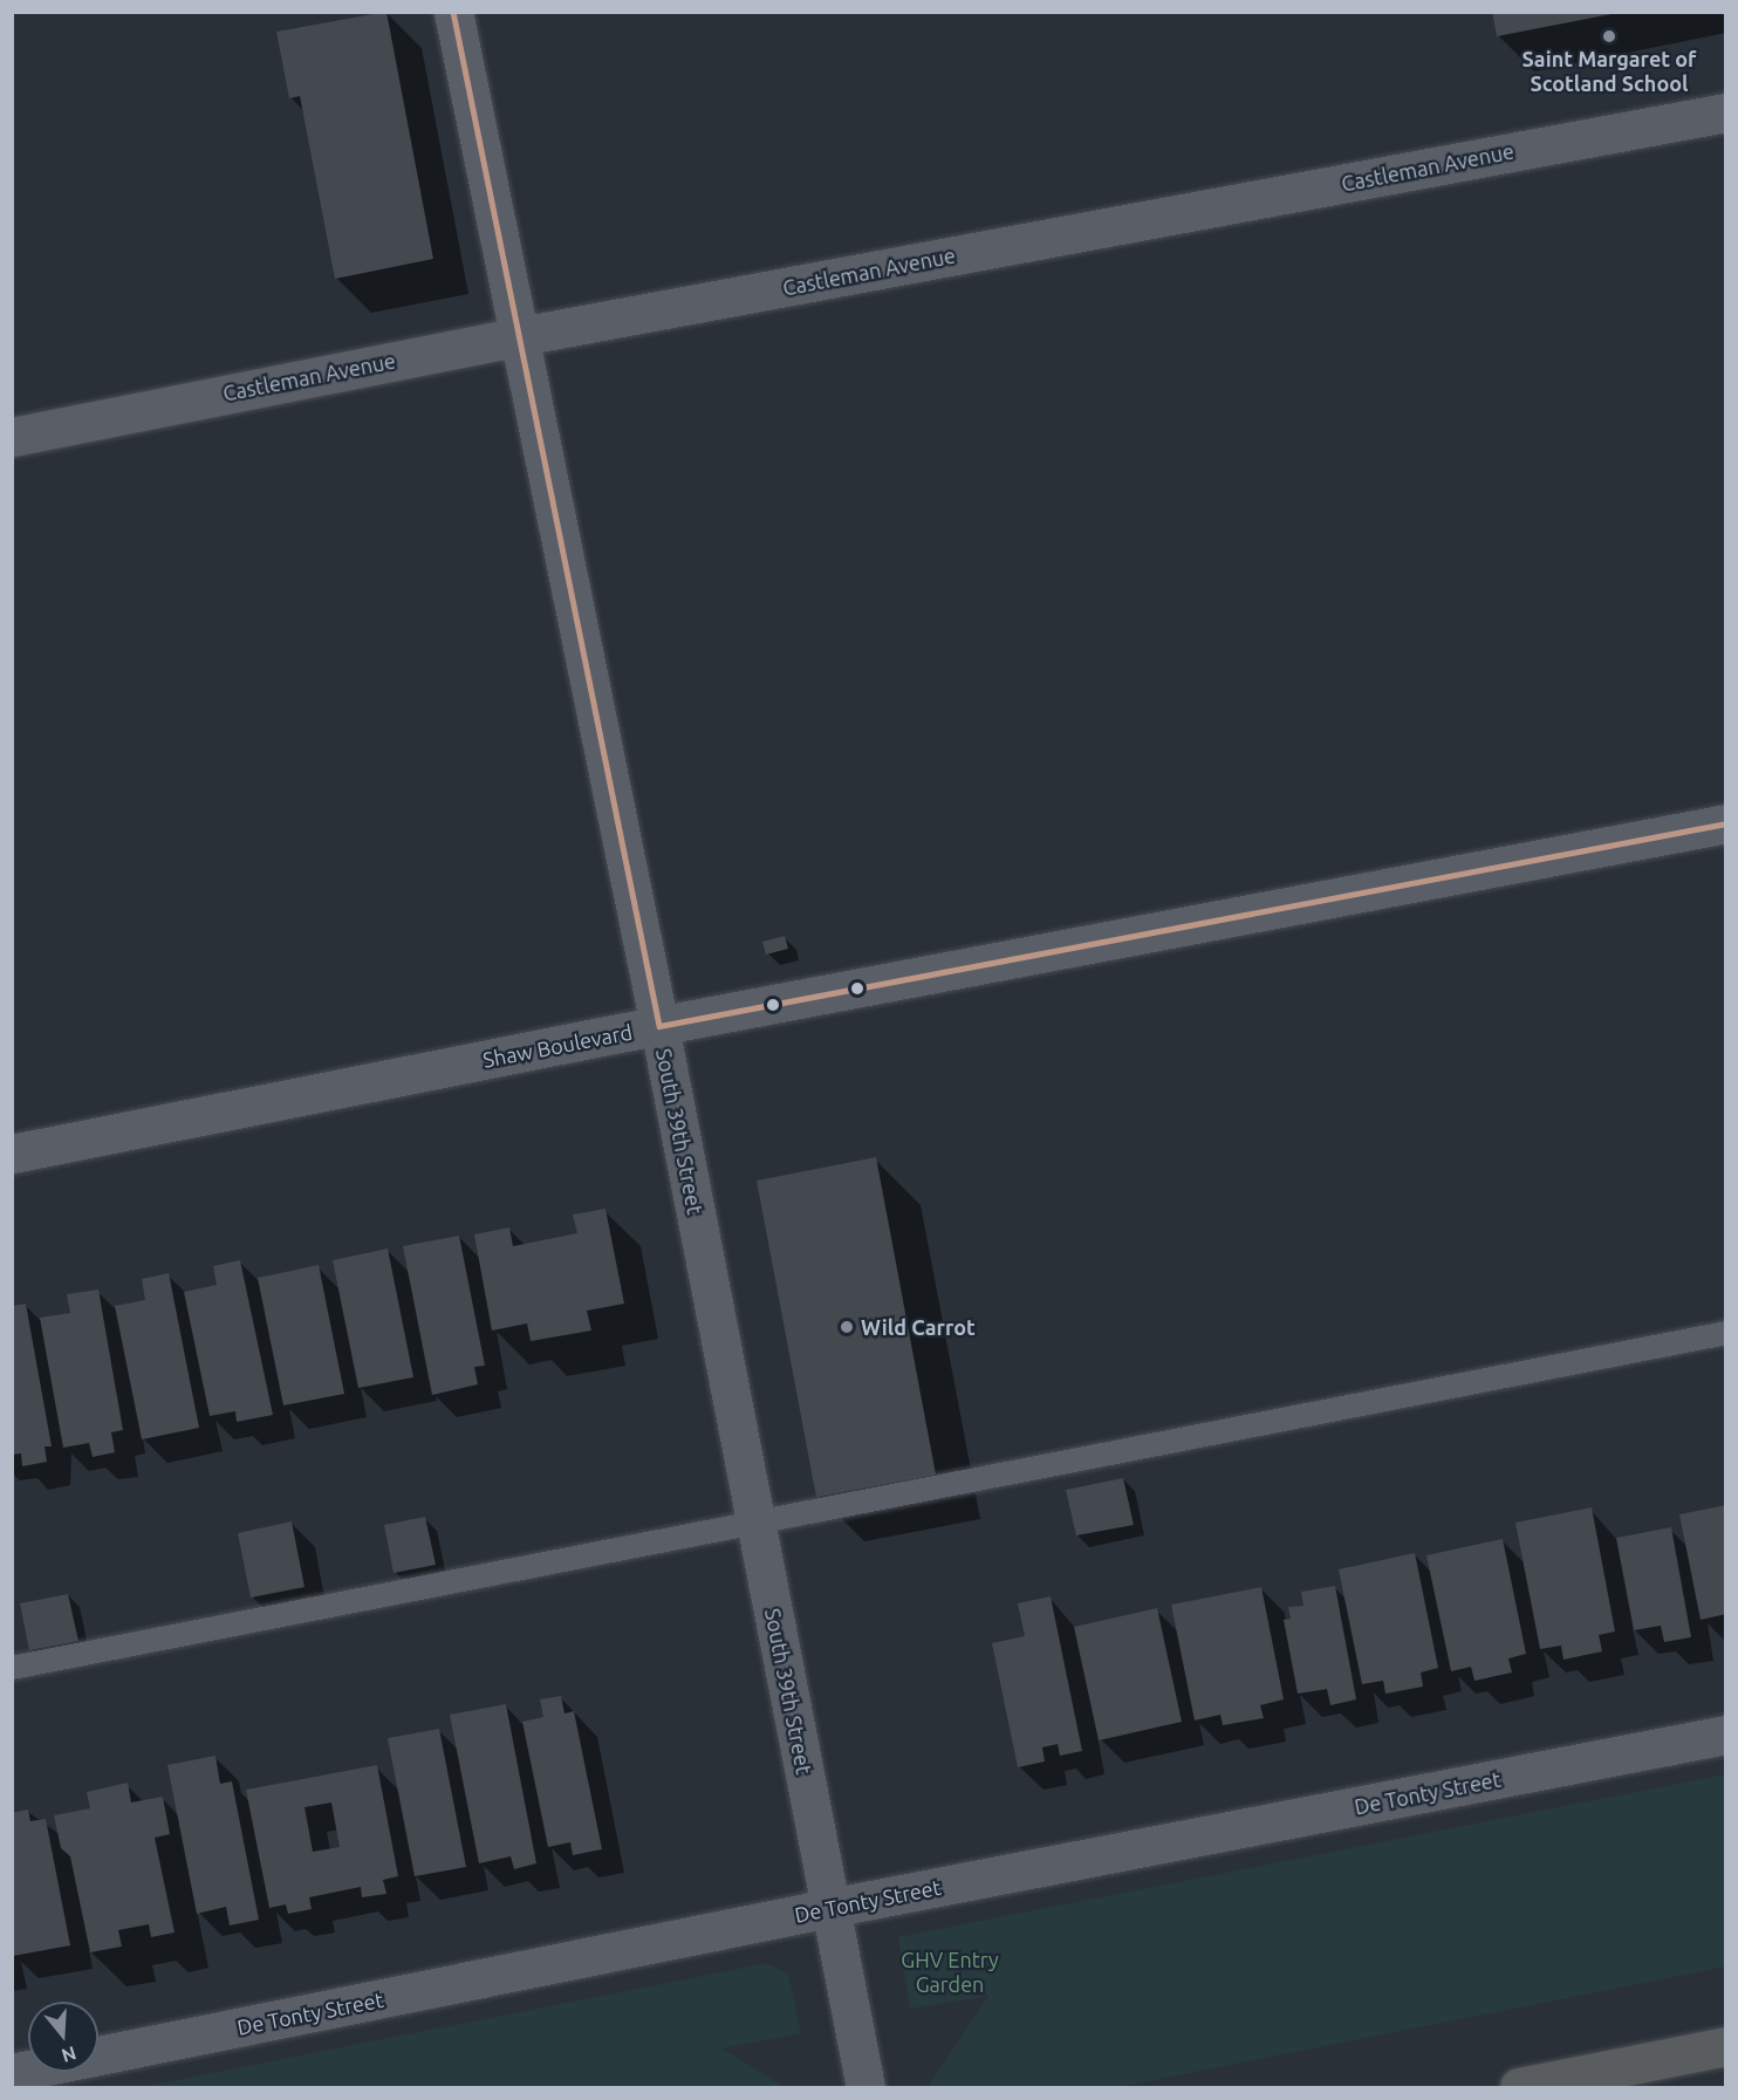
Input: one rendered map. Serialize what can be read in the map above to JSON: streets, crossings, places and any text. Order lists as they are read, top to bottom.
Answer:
{
  "streets": {
    "street": [
      "Castleman Avenue",
      "Shaw Boulevard",
      "South 39th Street",
      "De Tonty Street"
    ]
  },
  "crossings": [
    ["Castleman Avenue", "South 39th Street"],
    ["Shaw Boulevard", "South 39th Street"],
    ["South 39th Street", "De Tonty Street"]
  ],
  "parks": ["GHV Entry Garden"],
  "places": ["Saint Margaret of Scotland School", "Wild Carrot"],
  "north": "bottom"
}
